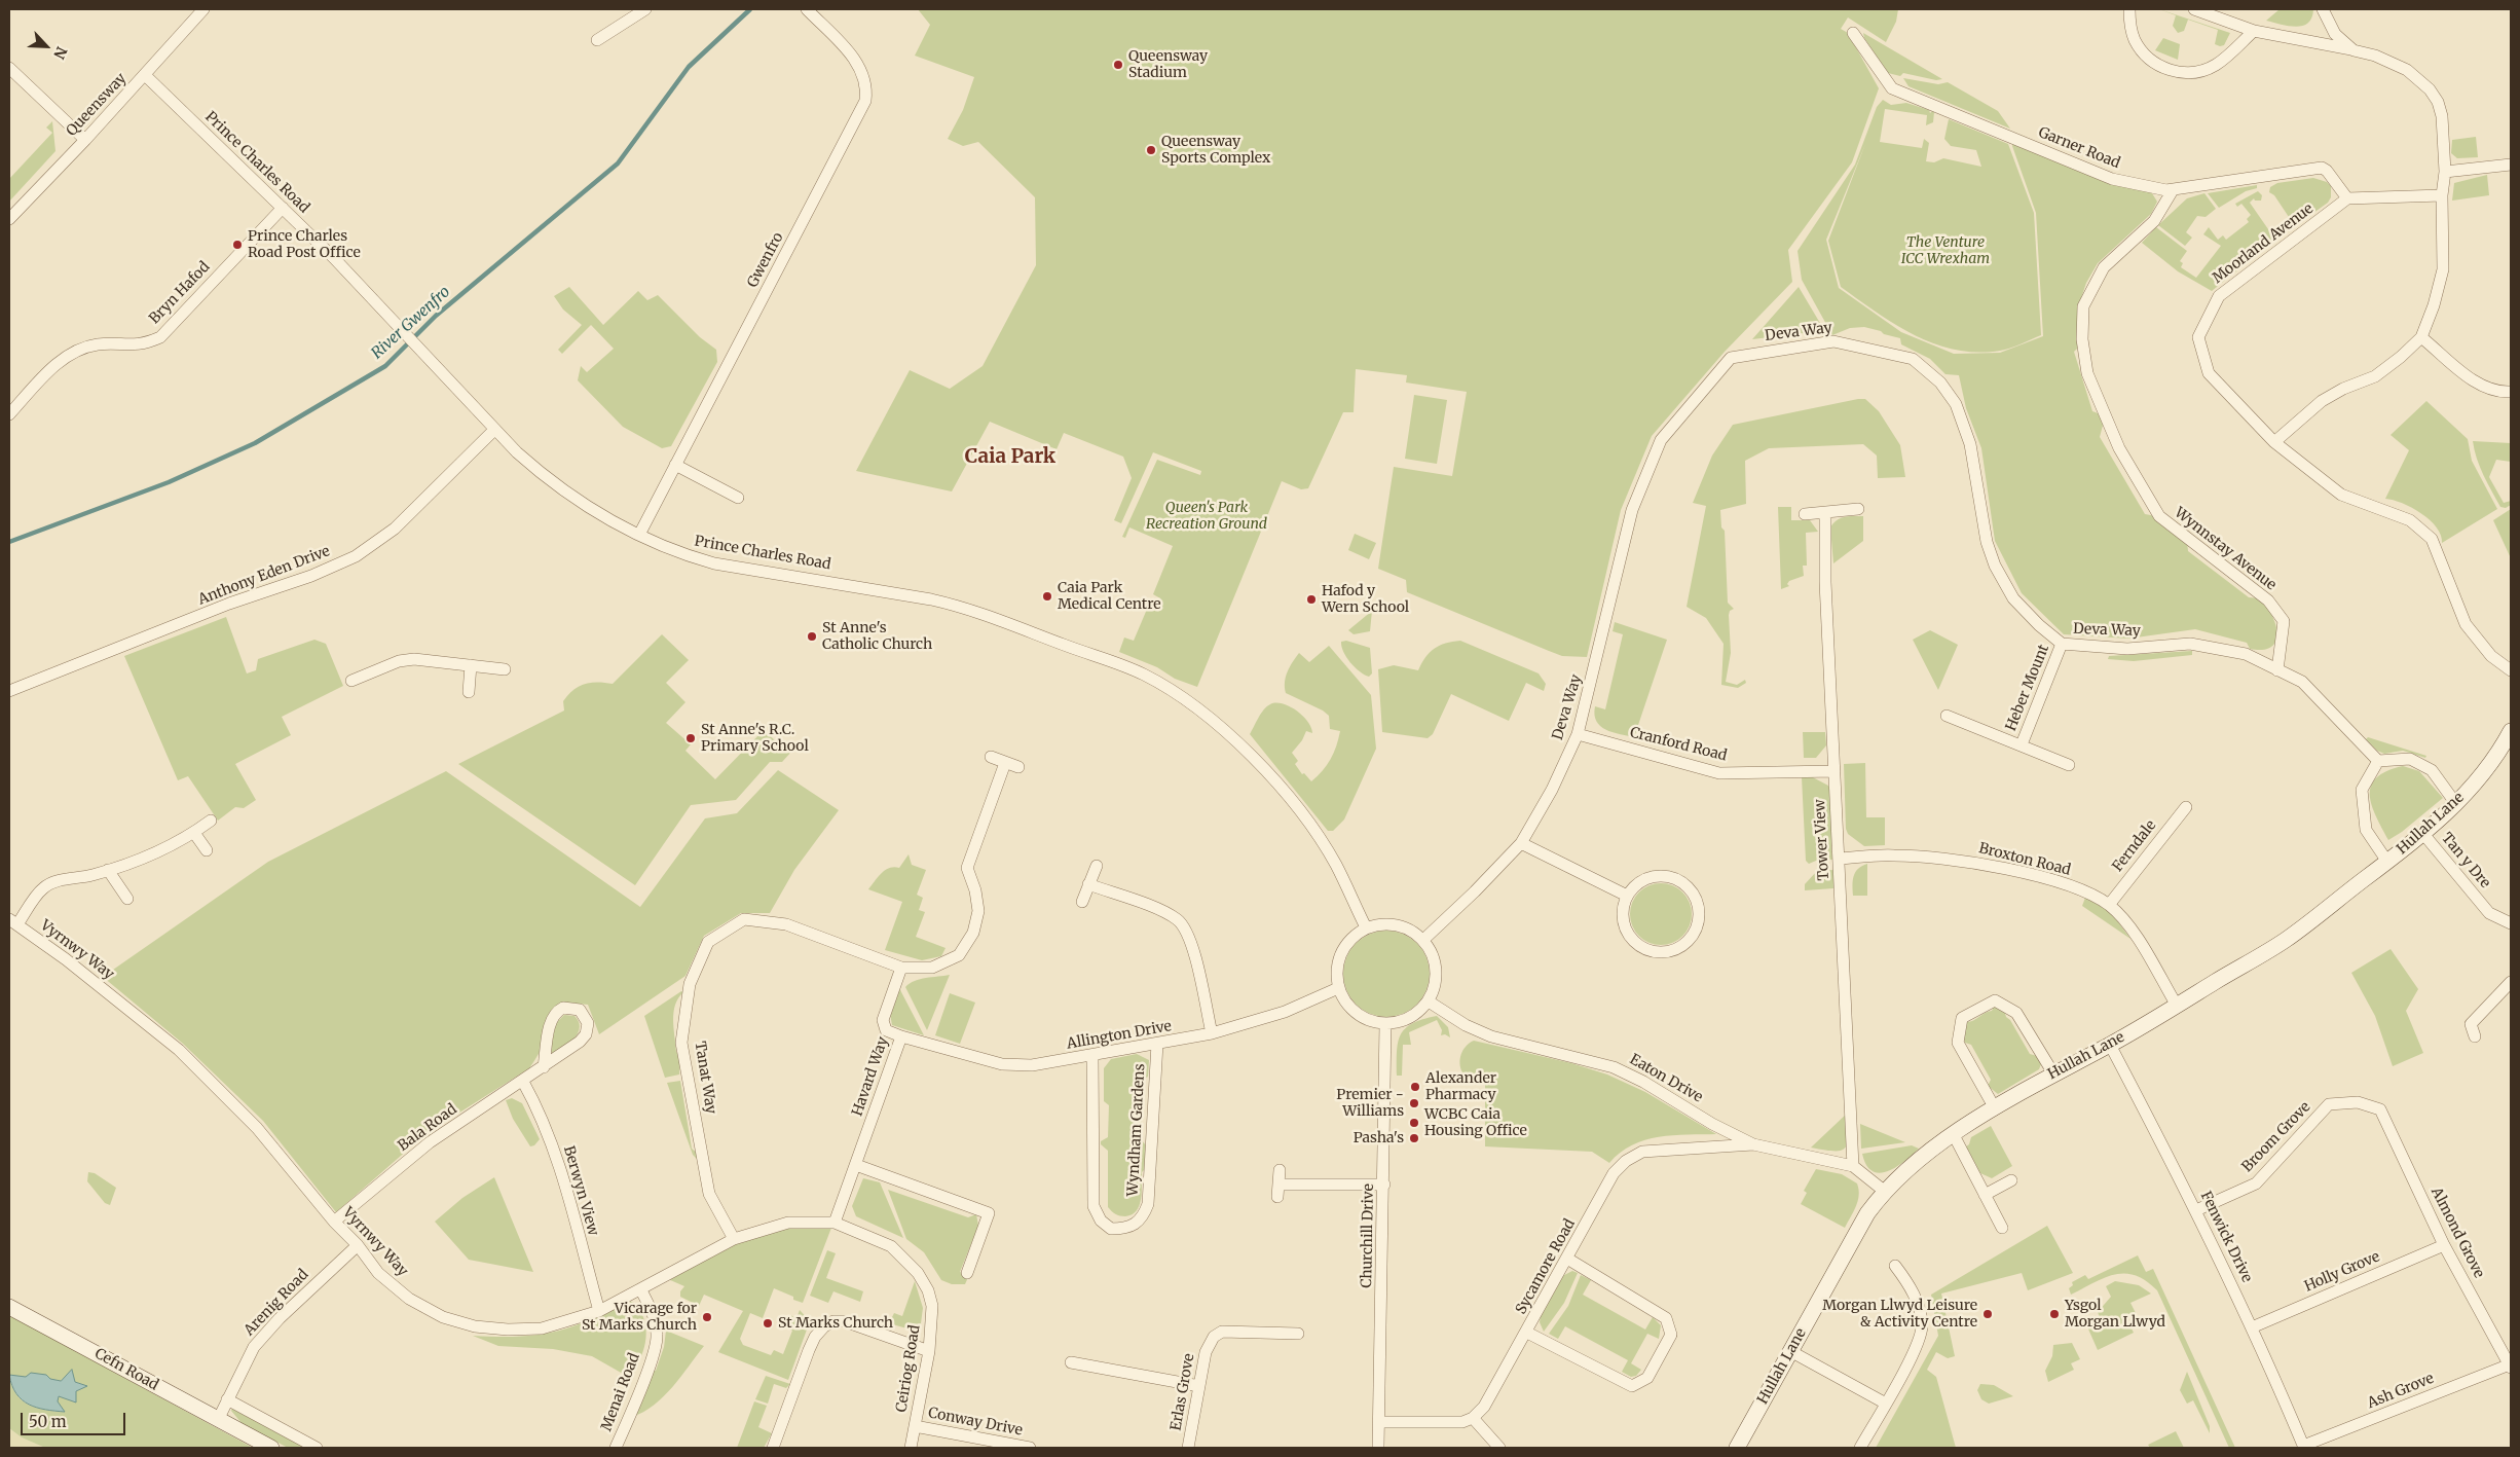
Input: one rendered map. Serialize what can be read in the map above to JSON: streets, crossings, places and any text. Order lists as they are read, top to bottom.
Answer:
{
  "streets": {
    "street": [
      "Queensway",
      "Garner Road",
      "Prince Charles Road",
      "Moorland Avenue",
      "Gwenfro",
      "Bryn Hafod",
      "Deva Way",
      "Wynnstay Avenue",
      "Anthony Eden Drive",
      "Heber Mount",
      "Cranford Road",
      "Hullah Lane",
      "Tower View",
      "Ferndale",
      "Broxton Road",
      "Tan y Dre",
      "Vyrnwy Way",
      "Allington Drive",
      "Havard Way",
      "Tanat Way",
      "Eaton Drive",
      "Bala Road",
      "Wyndham Gardens",
      "Broom Grove",
      "Berwyn View",
      "Almond Grove",
      "Churchill Drive",
      "Fenwick Drive",
      "Sycamore Road",
      "Holly Grove",
      "Arenig Road",
      "Ceiriog Road",
      "Cefn Road",
      "Ash Grove",
      "Menai Road",
      "Erlas Grove",
      "Conway Drive"
    ]
  },
  "crossings": [
    ["Queensway", "Prince Charles Road"],
    ["Garner Road", "Moorland Avenue"],
    ["Garner Road", "Wynnstay Avenue"],
    ["Prince Charles Road", "Gwenfro"],
    ["Prince Charles Road", "Bryn Hafod"],
    ["Prince Charles Road", "Deva Way"],
    ["Prince Charles Road", "Anthony Eden Drive"],
    ["Prince Charles Road", "Allington Drive"],
    ["Prince Charles Road", "Eaton Drive"],
    ["Prince Charles Road", "Churchill Drive"],
    ["Deva Way", "Wynnstay Avenue"],
    ["Deva Way", "Heber Mount"],
    ["Deva Way", "Cranford Road"],
    ["Deva Way", "Allington Drive"],
    ["Deva Way", "Eaton Drive"],
    ["Deva Way", "Churchill Drive"],
    ["Cranford Road", "Tower View"],
    ["Hullah Lane", "Broxton Road"],
    ["Hullah Lane", "Tan y Dre"],
    ["Hullah Lane", "Eaton Drive"],
    ["Hullah Lane", "Fenwick Drive"],
    ["Tower View", "Broxton Road"],
    ["Tower View", "Eaton Drive"],
    ["Ferndale", "Broxton Road"],
    ["Vyrnwy Way", "Havard Way"],
    ["Vyrnwy Way", "Tanat Way"],
    ["Vyrnwy Way", "Bala Road"],
    ["Vyrnwy Way", "Berwyn View"],
    ["Vyrnwy Way", "Arenig Road"],
    ["Vyrnwy Way", "Ceiriog Road"],
    ["Vyrnwy Way", "Menai Road"],
    ["Allington Drive", "Havard Way"],
    ["Allington Drive", "Eaton Drive"],
    ["Allington Drive", "Wyndham Gardens"],
    ["Allington Drive", "Churchill Drive"],
    ["Havard Way", "Tanat Way"],
    ["Havard Way", "Ceiriog Road"],
    ["Eaton Drive", "Churchill Drive"],
    ["Eaton Drive", "Sycamore Road"],
    ["Bala Road", "Berwyn View"],
    ["Broom Grove", "Almond Grove"],
    ["Broom Grove", "Fenwick Drive"],
    ["Almond Grove", "Holly Grove"],
    ["Almond Grove", "Ash Grove"],
    ["Fenwick Drive", "Holly Grove"],
    ["Fenwick Drive", "Ash Grove"],
    ["Arenig Road", "Cefn Road"],
    ["Ceiriog Road", "Conway Drive"]
  ],
  "districts": ["Caia Park"],
  "water": ["River Gwenfro"],
  "parks": ["The Venture ICC Wrexham", "Queen's Park Recreation Ground"],
  "places": [
    "Queensway Stadium",
    "Queensway Sports Complex",
    "Prince Charles Road Post Office",
    "Caia Park Medical Centre",
    "Hafod y Wern School",
    "St Anne's Catholic Church",
    "St Anne's R.C. Primary School",
    "Alexander Pharmacy",
    "Premier - Williams",
    "WCBC Caia Housing Office",
    "Pasha's",
    "Morgan Llwyd Leisure & Activity Centre",
    "Ysgol Morgan Llwyd",
    "Vicarage for St Marks Church",
    "St Marks Church"
  ],
  "scale_bar": "50 m",
  "north": "bottom right"
}
